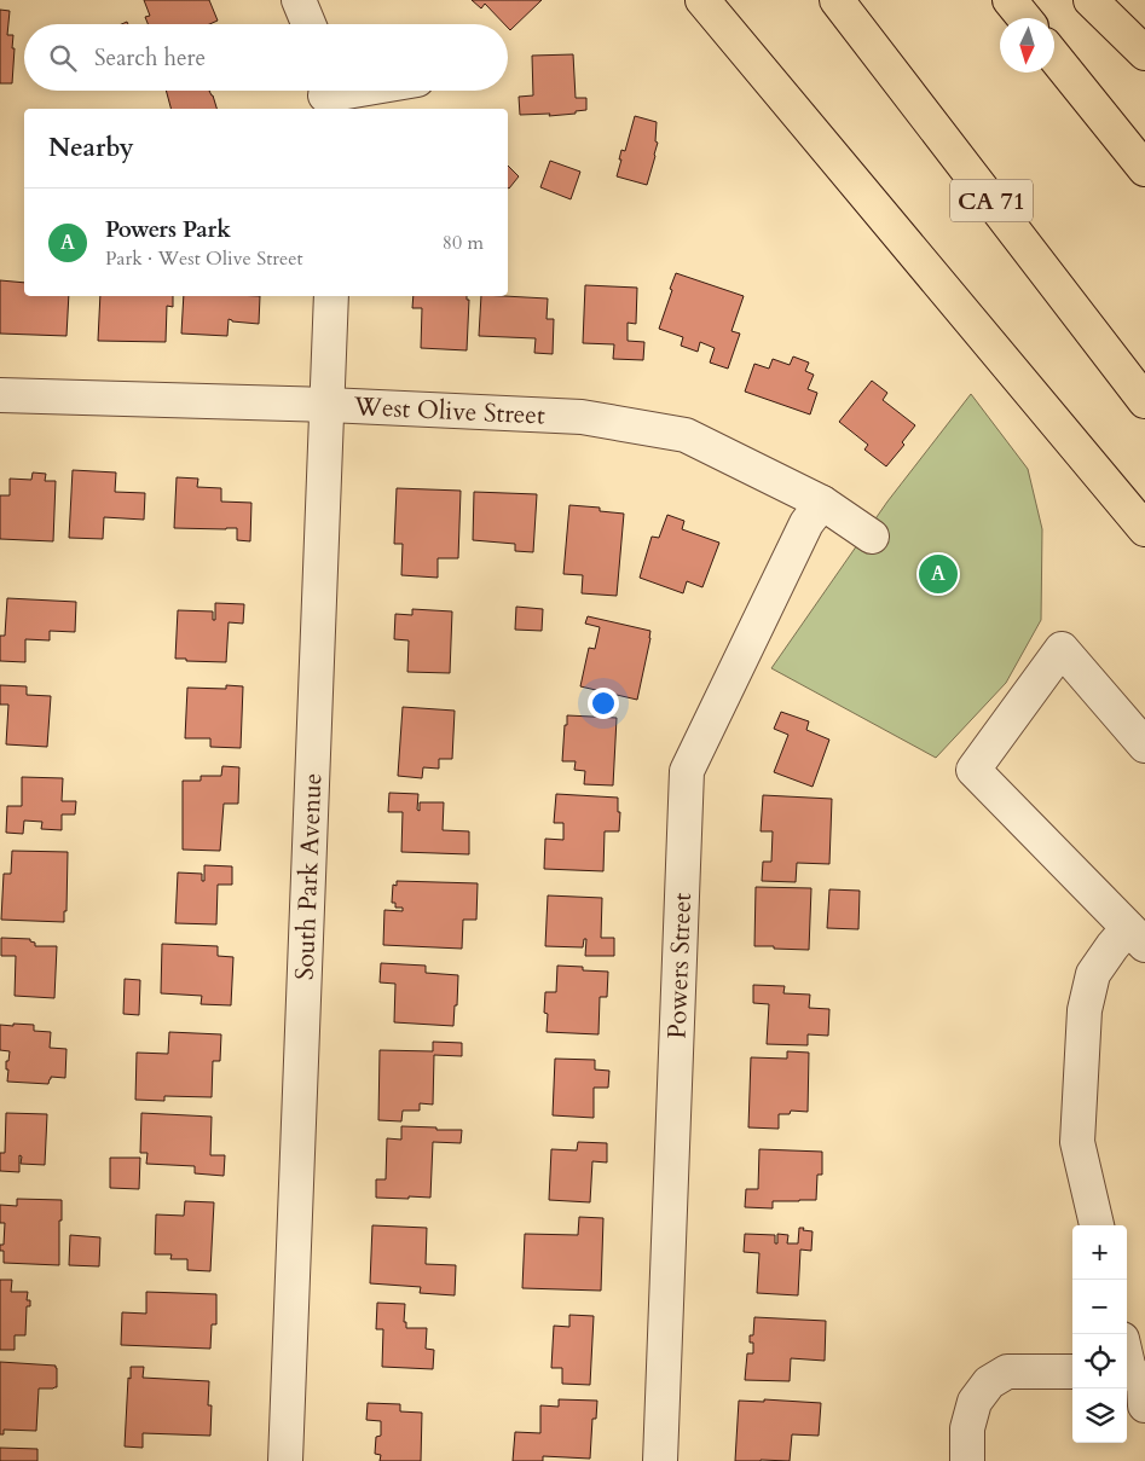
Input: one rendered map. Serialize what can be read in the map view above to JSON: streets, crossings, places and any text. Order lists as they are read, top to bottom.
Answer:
{
  "streets": {
    "highway": ["CA 71"],
    "street": ["West Olive Street", "South Park Avenue", "Powers Street"]
  },
  "crossings": [
    ["West Olive Street", "South Park Avenue"],
    ["West Olive Street", "Powers Street"]
  ],
  "north": "bottom",
  "page": {
    "search": "Search here",
    "heading": "Nearby",
    "list": [
      {
        "mark": "A",
        "name": "Powers Park",
        "note": "Park · West Olive Street",
        "value": "80 m"
      }
    ],
    "pins": "A",
    "map_buttons": ["+", "−"]
  }
}
